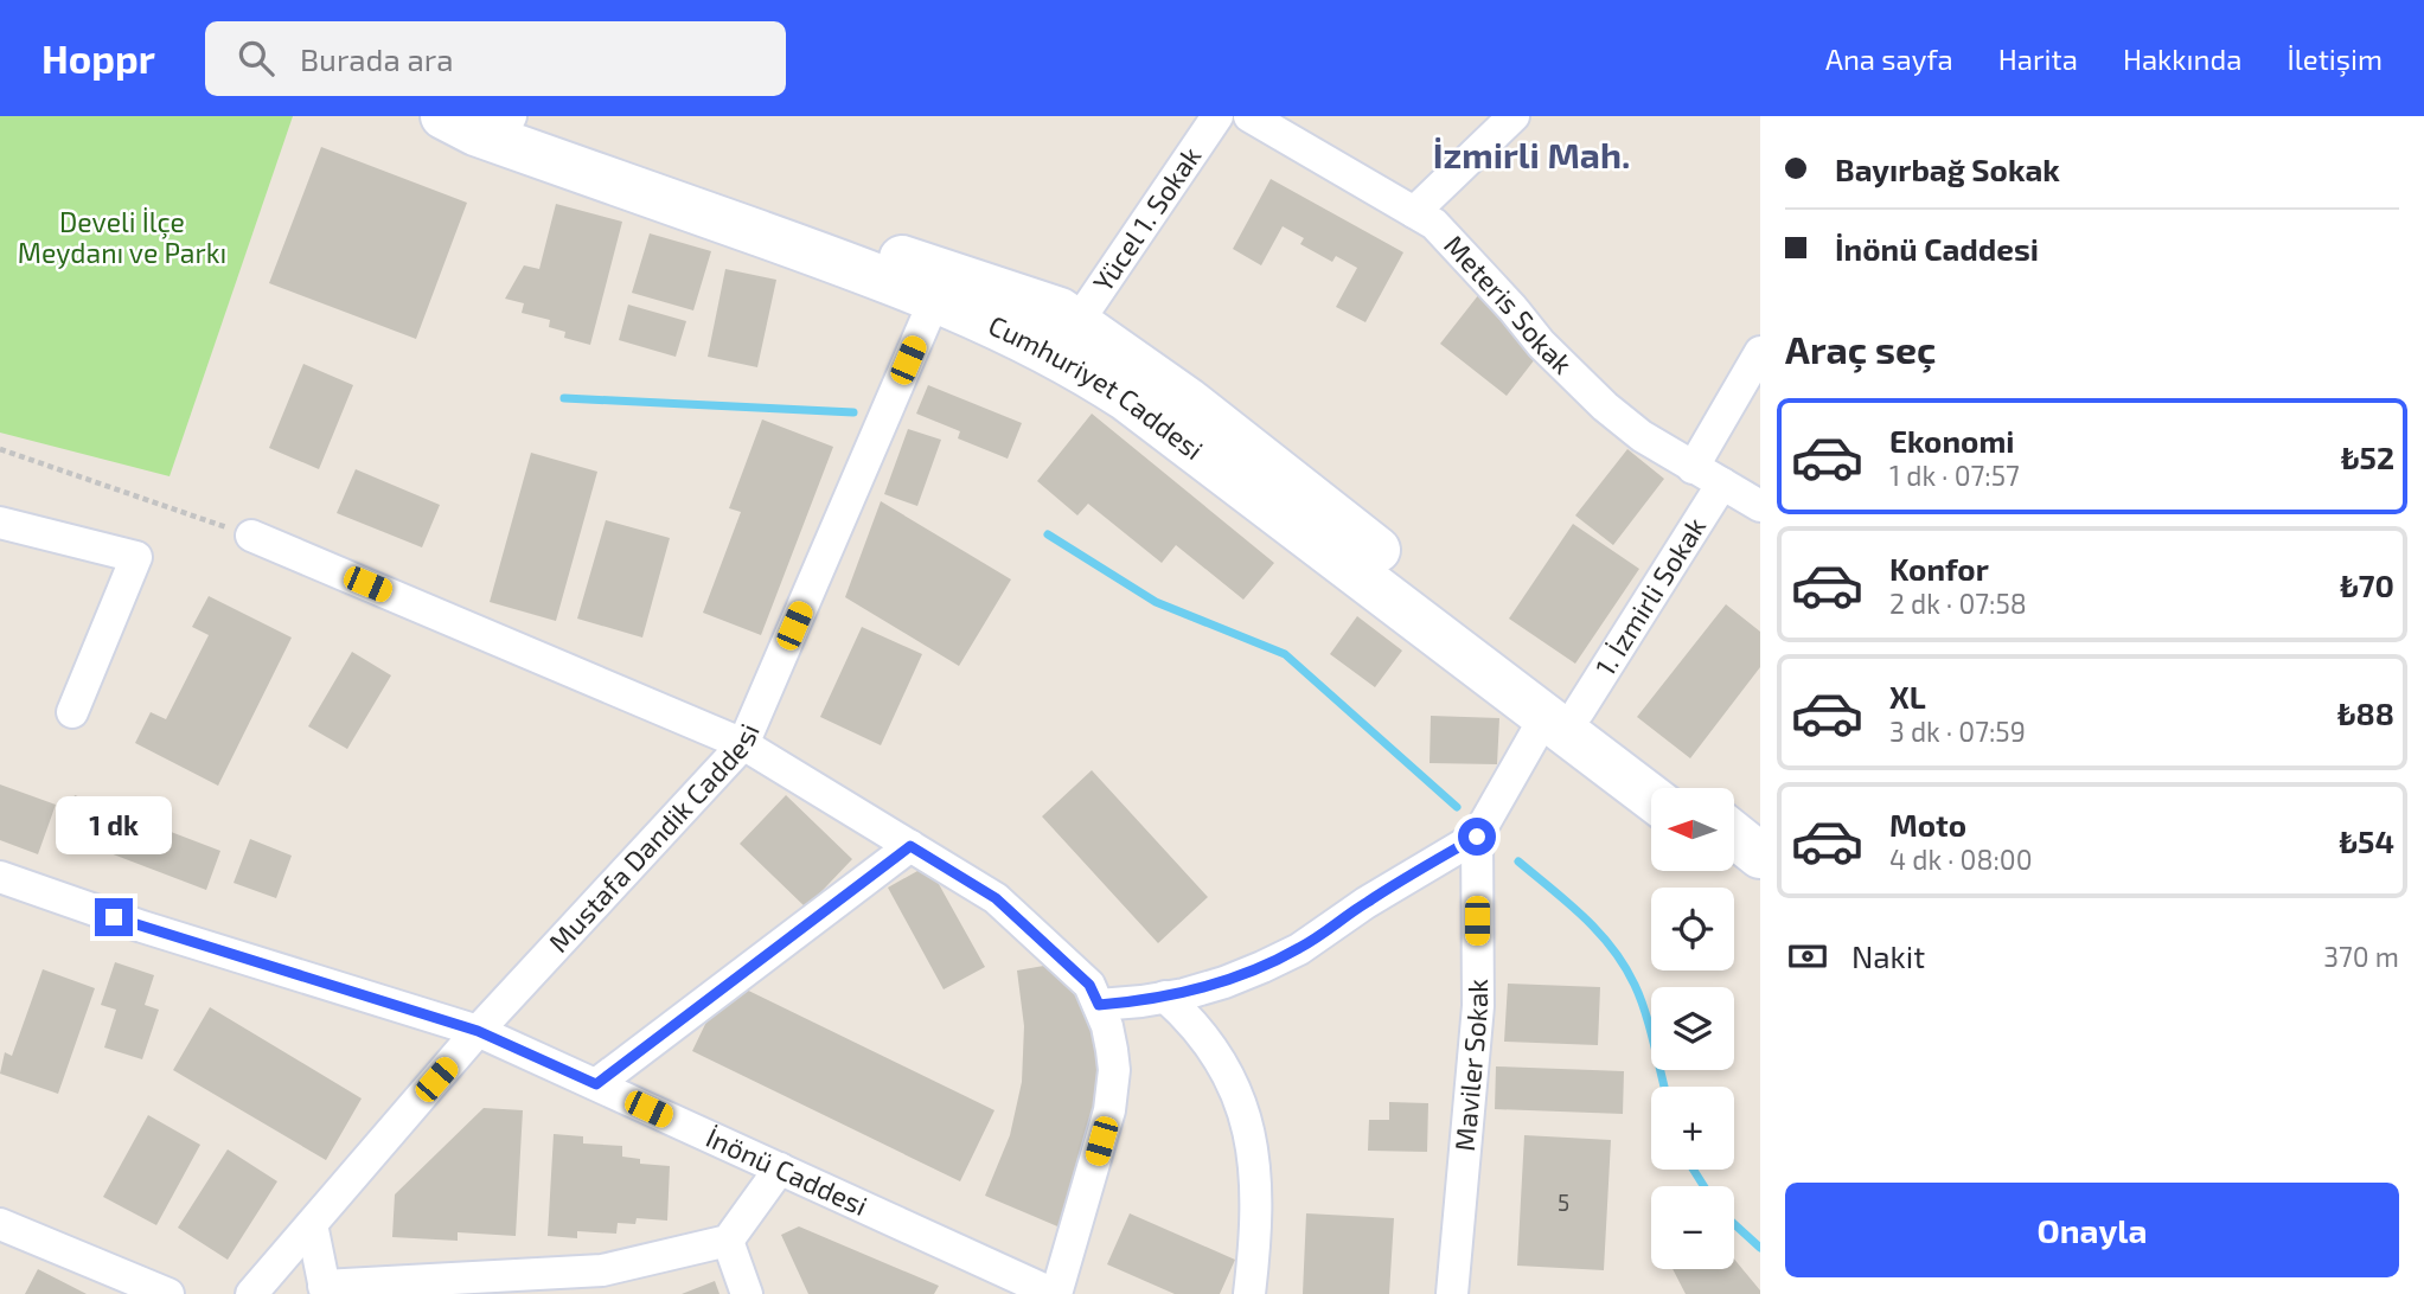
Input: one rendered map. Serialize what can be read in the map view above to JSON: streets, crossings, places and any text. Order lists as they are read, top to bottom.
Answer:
{
  "streets": {
    "main road": ["Cumhuriyet Caddesi"],
    "street": [
      "Yücel 1. Sokak",
      "Meteris Sokak",
      "1. İzmirli Sokak",
      "Mustafa Dandik Caddesi",
      "Maviler Sokak",
      "İnönü Caddesi"
    ]
  },
  "crossings": [
    ["Yücel 1. Sokak", "Cumhuriyet Caddesi"],
    ["Meteris Sokak", "1. İzmirli Sokak"],
    ["Cumhuriyet Caddesi", "1. İzmirli Sokak"],
    ["Cumhuriyet Caddesi", "Mustafa Dandik Caddesi"],
    ["1. İzmirli Sokak", "Maviler Sokak"],
    ["Mustafa Dandik Caddesi", "İnönü Caddesi"]
  ],
  "districts": ["İzmirli Mah."],
  "parks": ["Develi İlçe Meydanı ve Parkı"],
  "house_numbers": ["5"],
  "north": "left",
  "page": {
    "header": "Hoppr",
    "search": "Burada ara",
    "nav": [
      "Ana sayfa",
      "Harita",
      "Hakkında",
      "İletişim"
    ],
    "banner": ["Bayırbağ Sokak", "İnönü Caddesi"],
    "heading": "Araç seç",
    "list": [
      {
        "name": "Ekonomi",
        "note": "1 dk · 07:57",
        "value": "₺52"
      },
      {
        "name": "Konfor",
        "note": "2 dk · 07:58",
        "value": "₺70"
      },
      {
        "name": "XL",
        "note": "3 dk · 07:59",
        "value": "₺88"
      },
      {
        "name": "Moto",
        "note": "4 dk · 08:00",
        "value": "₺54"
      }
    ],
    "map_buttons": ["+", "−"],
    "bubble": "1 dk",
    "pay": ["Nakit", "370 m"],
    "buttons": "Onayla"
  }
}
